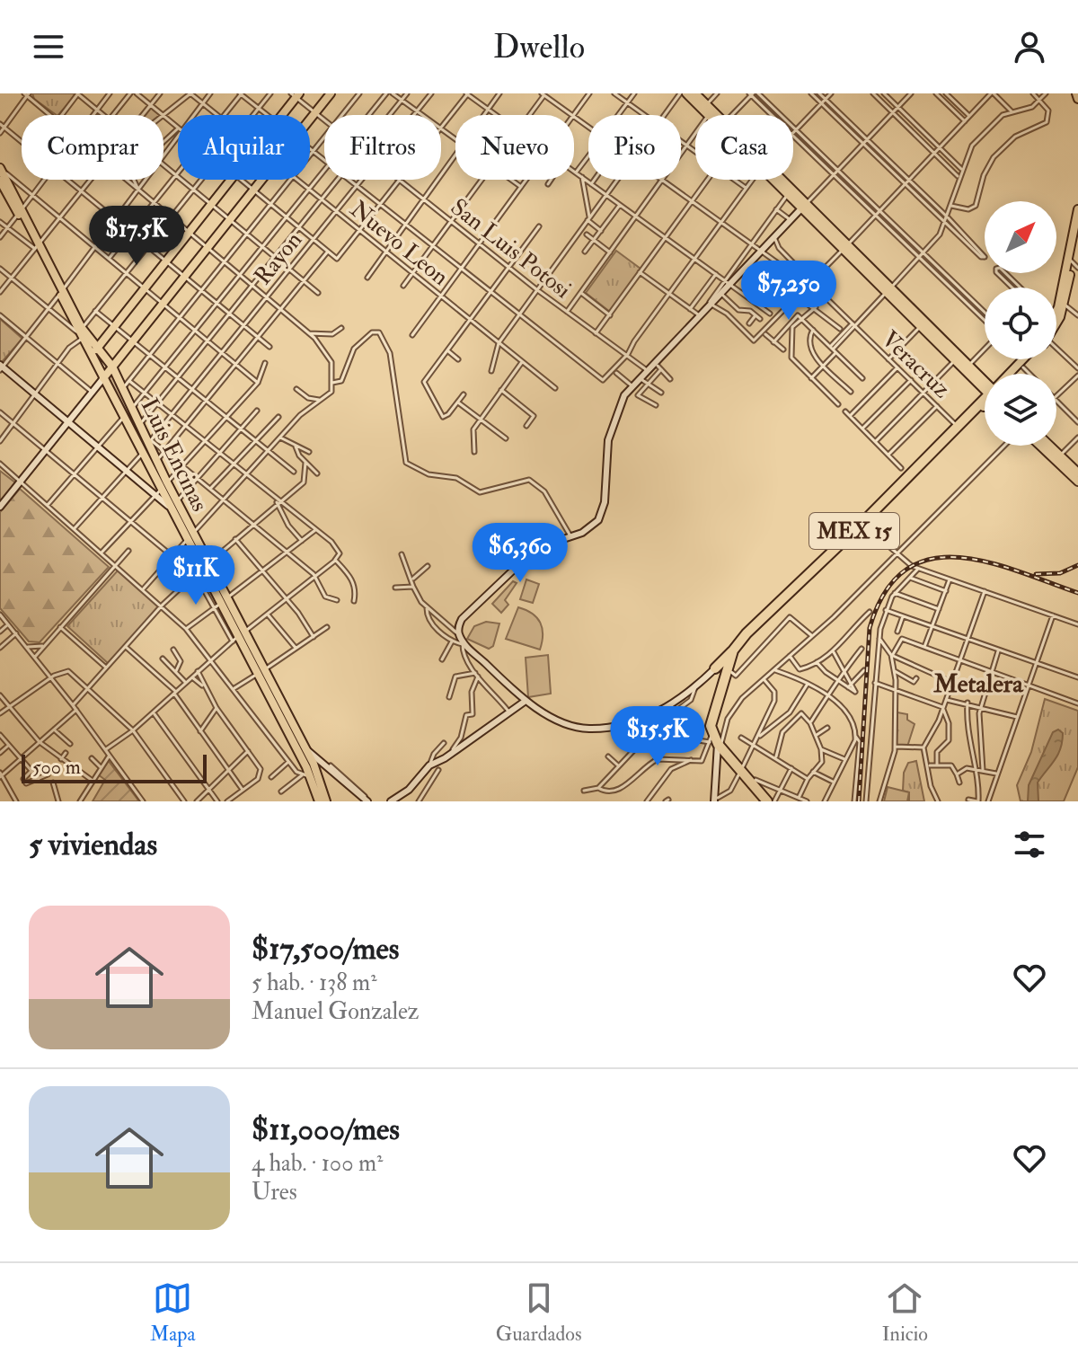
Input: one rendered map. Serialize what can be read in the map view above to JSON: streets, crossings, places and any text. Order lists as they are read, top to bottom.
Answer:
{
  "streets": {
    "highway": ["MEX 15"],
    "main road": ["Luis Encinas"],
    "street": [
      "Nuevo Leon",
      "San Luis Potosi",
      "Rayon",
      "Veracruz"
    ]
  },
  "crossings": [
    ["Nuevo Leon", "Rayon"],
    ["Rayon", "Luis Encinas"],
    ["Veracruz", "MEX 15"]
  ],
  "districts": ["Metalera"],
  "scale_bar": "500 m",
  "north": "top right",
  "page": {
    "header": "Dwello",
    "chip": [
      "Comprar",
      "Alquilar",
      "Filtros",
      "Nuevo",
      "Piso",
      "Casa"
    ],
    "price": [
      "$17.5K",
      "$7,250",
      "$6,360",
      "$11K",
      "$15.5K"
    ],
    "scale": "500 m",
    "heading": "5 viviendas",
    "list": [
      {
        "name": "$17,500/mes",
        "note": "5 hab. · 138 m² · Manuel Gonzalez"
      },
      {
        "name": "$11,000/mes",
        "note": "4 hab. · 100 m² · Ures"
      }
    ],
    "tabs": ["Mapa", "Guardados", "Inicio"]
  }
}
